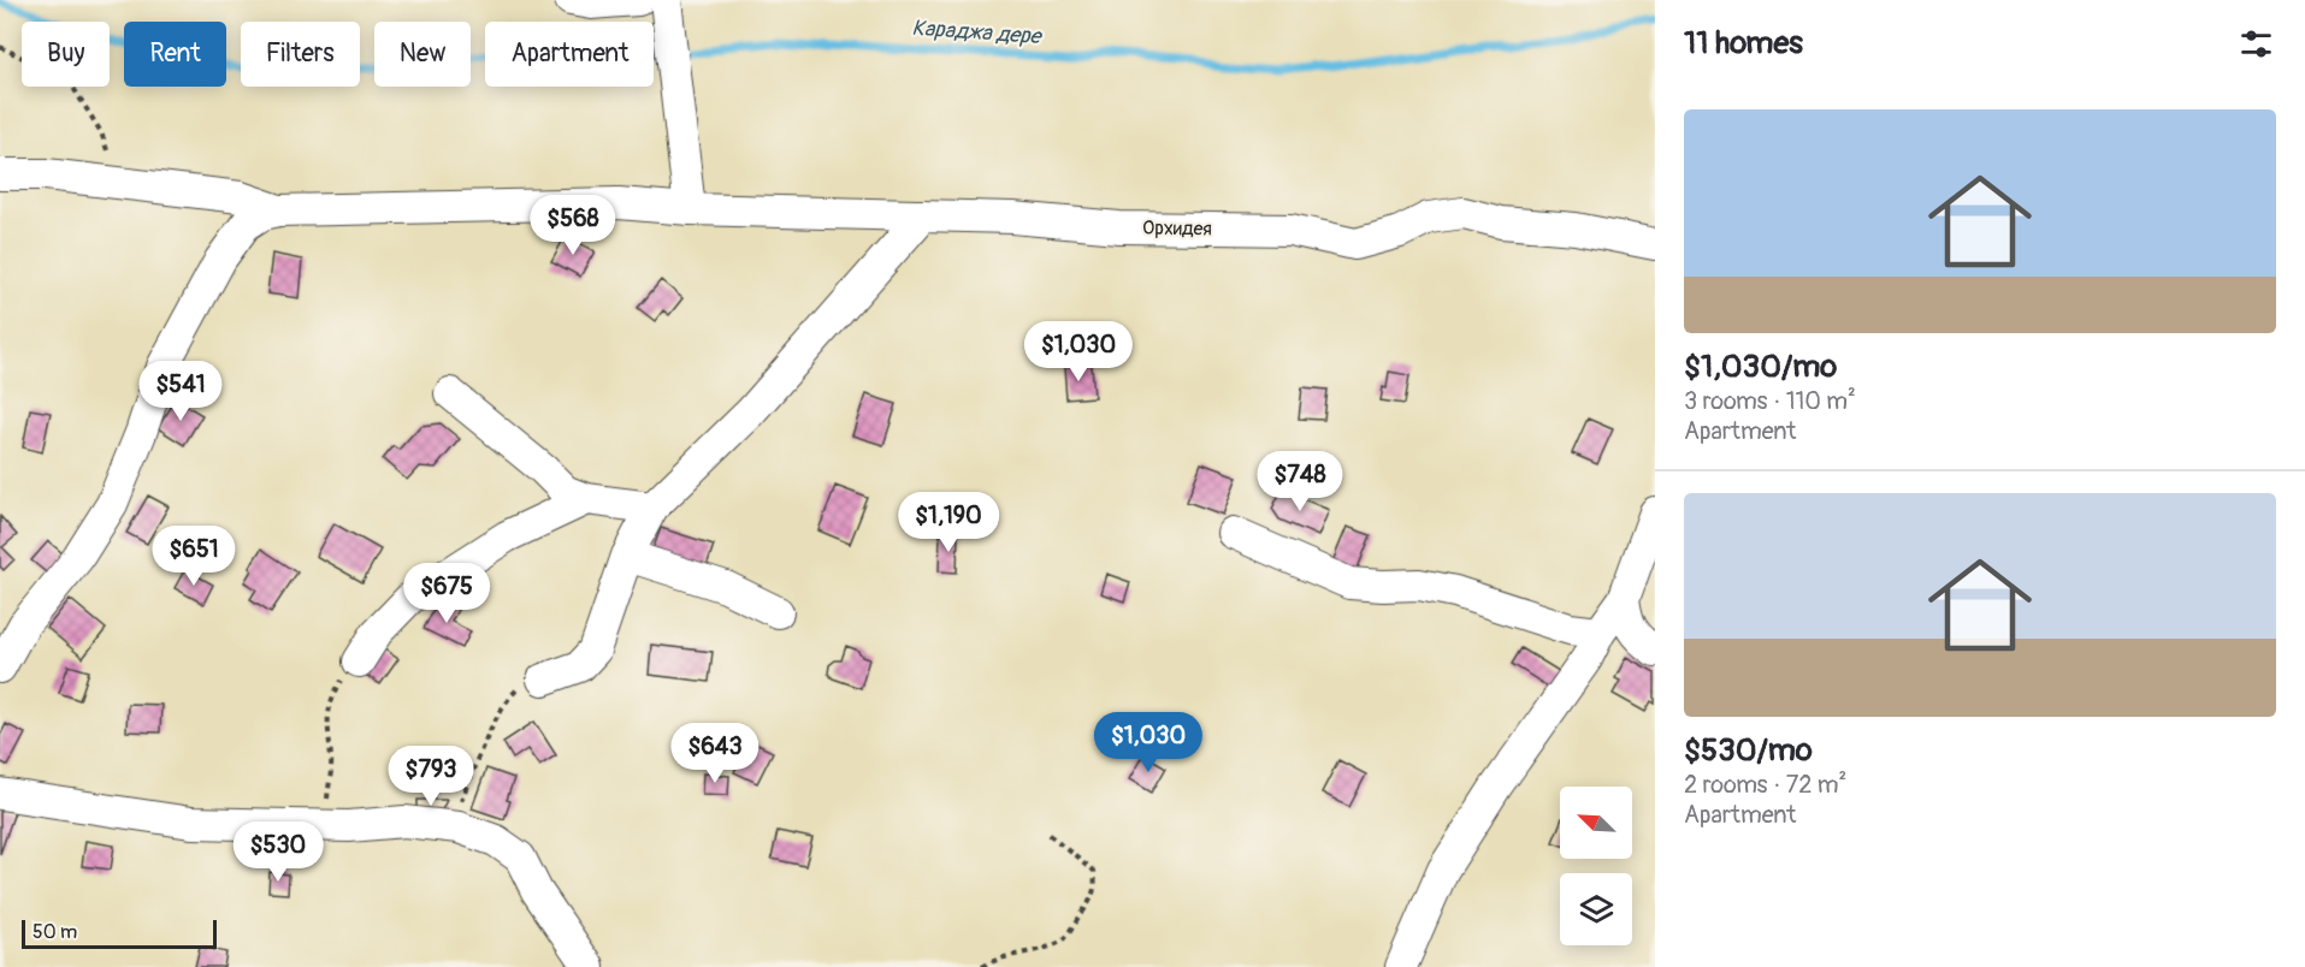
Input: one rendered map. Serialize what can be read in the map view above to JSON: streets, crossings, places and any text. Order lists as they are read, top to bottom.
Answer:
{
  "streets": {
    "street": ["Орхидея"]
  },
  "water": ["Караджа дере"],
  "scale_bar": "50 m",
  "north": "top left",
  "page": {
    "heading": "11 homes",
    "chip": [
      "Buy",
      "Rent",
      "Filters",
      "New",
      "Apartment"
    ],
    "list": [
      {
        "name": "$1,030/mo",
        "note": "3 rooms · 110 m² · Apartment"
      },
      {
        "name": "$530/mo",
        "note": "2 rooms · 72 m² · Apartment"
      }
    ],
    "price": [
      "$568",
      "$1,030",
      "$541",
      "$748",
      "$1,190",
      "$651",
      "$675",
      "$1,030",
      "$643",
      "$793",
      "$530"
    ],
    "scale": "50 m"
  }
}
